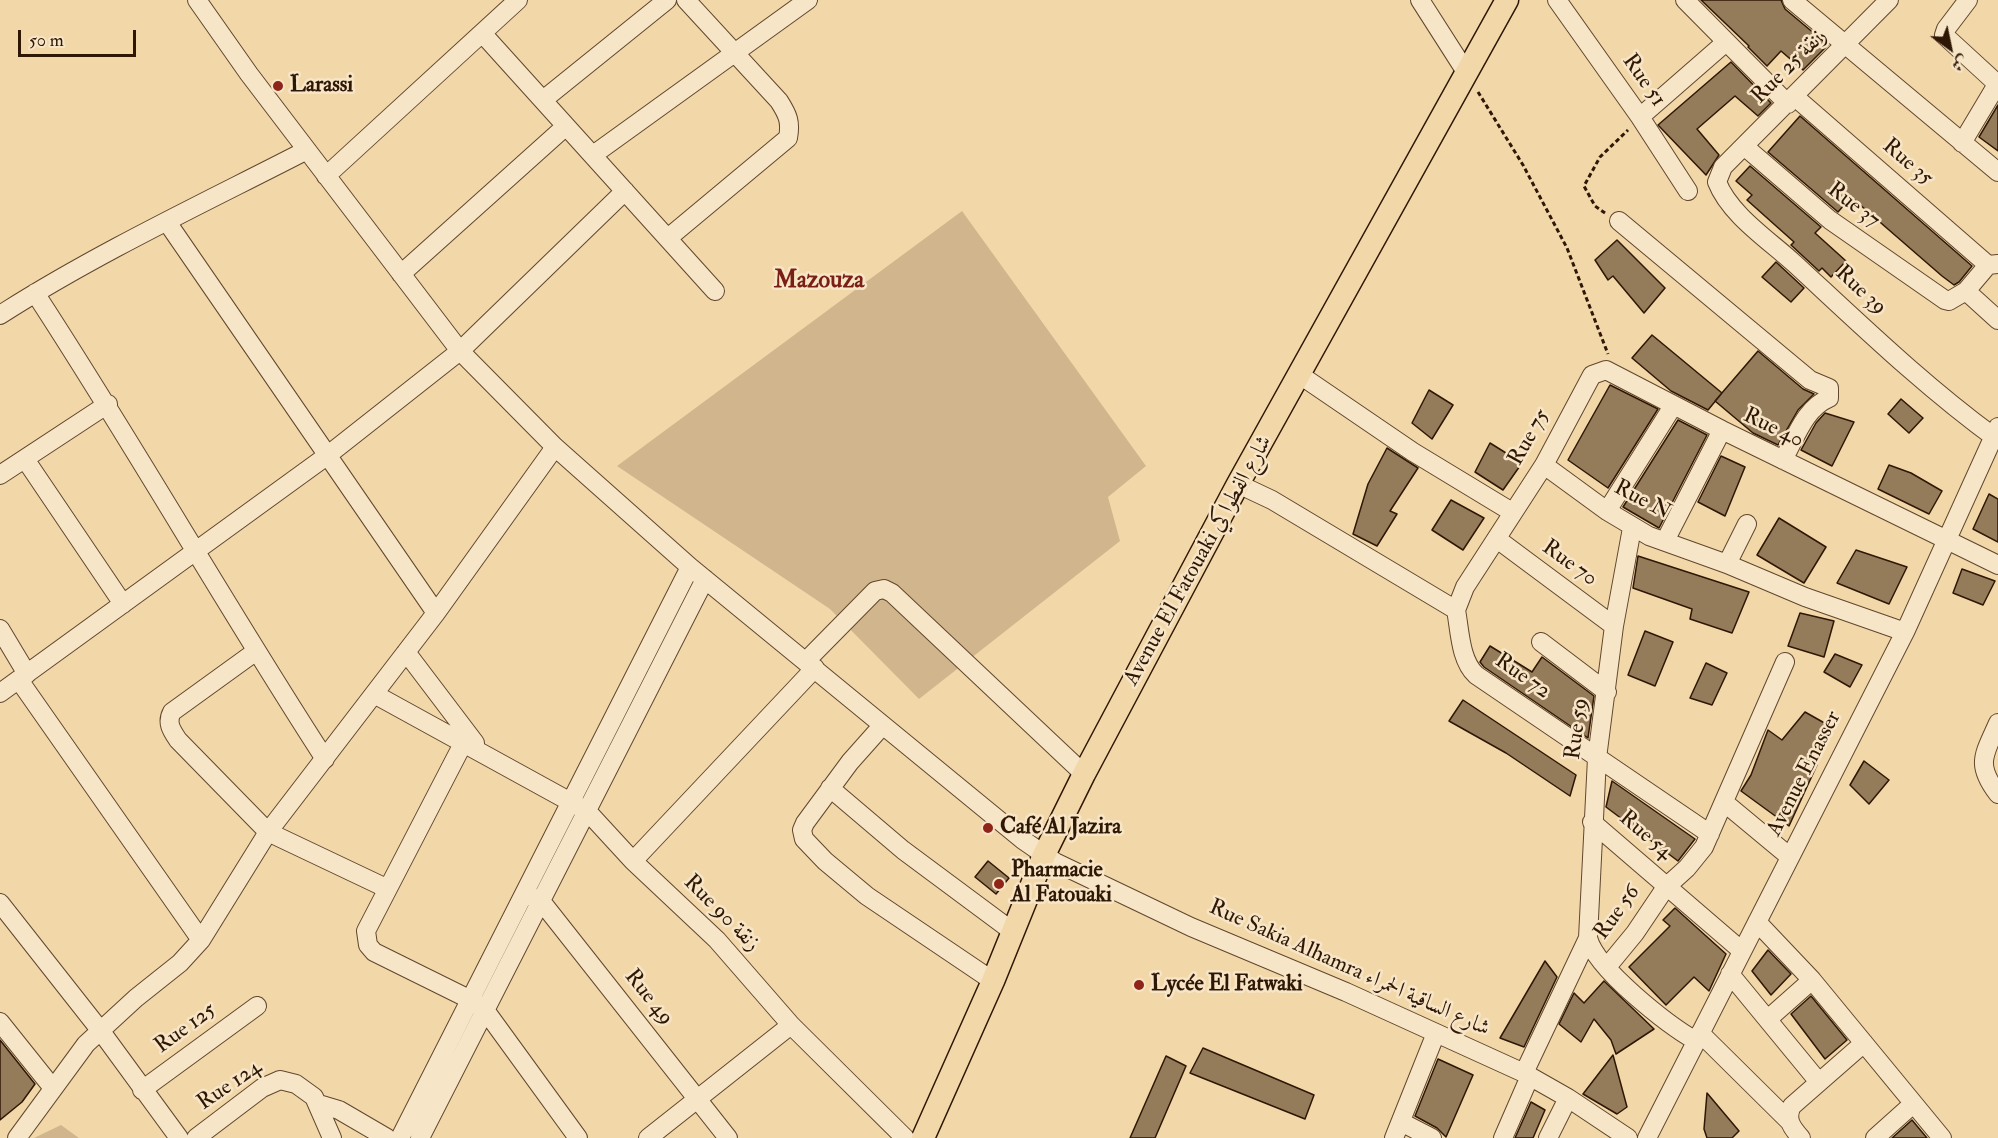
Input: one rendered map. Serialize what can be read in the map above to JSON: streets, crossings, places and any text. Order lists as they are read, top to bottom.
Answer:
{
  "streets": {
    "main road": ["Avenue El Fatouaki شارع الفطواكي"],
    "street": [
      "Rue 25 زنقة",
      "Rue 51",
      "Rue 35",
      "Rue 37",
      "Rue 39",
      "Rue 40",
      "Rue 75",
      "Rue N",
      "Rue 70",
      "Rue 72",
      "Rue 59",
      "Avenue Enasser",
      "Rue 54",
      "Rue 56",
      "Rue 90 زنقة",
      "Rue Sakia Alhamra شارع الساقية الحمراء",
      "Rue 49",
      "Rue 125",
      "Rue 124"
    ]
  },
  "crossings": [
    ["Rue 25 زنقة", "Rue 35"],
    ["Rue 25 زنقة", "Rue 37"],
    ["Rue 25 زنقة", "Rue 39"],
    ["Rue 39", "Avenue Enasser"],
    ["Rue 40", "Rue 75"],
    ["Rue 40", "Avenue Enasser"],
    ["Rue 75", "Rue N"],
    ["Rue 75", "Rue 70"],
    ["Rue 75", "Rue 72"],
    ["Rue N", "Rue 59"],
    ["Rue N", "Avenue Enasser"],
    ["Avenue El Fatouaki شارع الفطواكي", "Rue Sakia Alhamra شارع الساقية الحمراء"],
    ["Rue 70", "Rue 59"],
    ["Rue 72", "Rue 59"],
    ["Rue 72", "Rue 56"],
    ["Rue 59", "Rue 54"],
    ["Avenue Enasser", "Rue 54"],
    ["Rue 54", "Rue 56"]
  ],
  "districts": ["Mazouza"],
  "places": [
    "Larassi",
    "Café Al Jazira",
    "Pharmacie Al Fatouaki",
    "Lycée El Fatwaki"
  ],
  "scale_bar": "50 m",
  "north": "bottom right"
}
